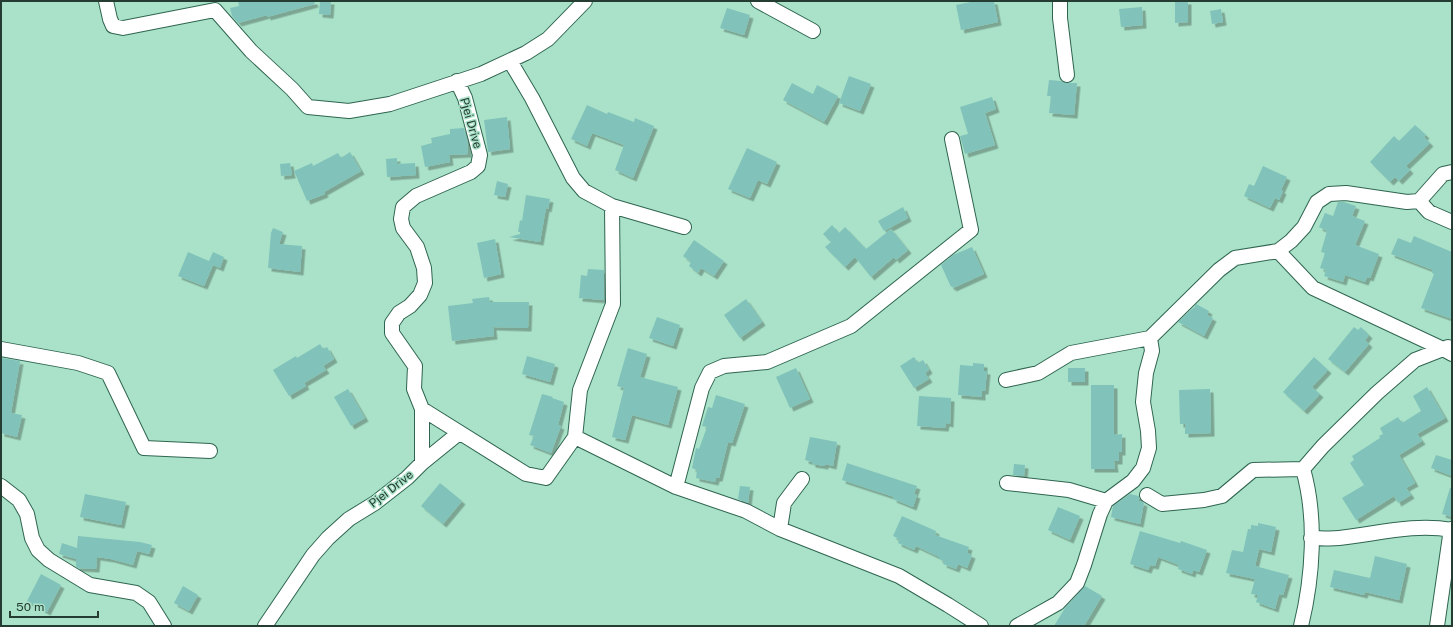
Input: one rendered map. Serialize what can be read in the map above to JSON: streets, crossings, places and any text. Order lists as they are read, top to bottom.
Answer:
{
  "streets": {
    "street": ["Pjei Drive"]
  },
  "scale_bar": "50 m"
}
